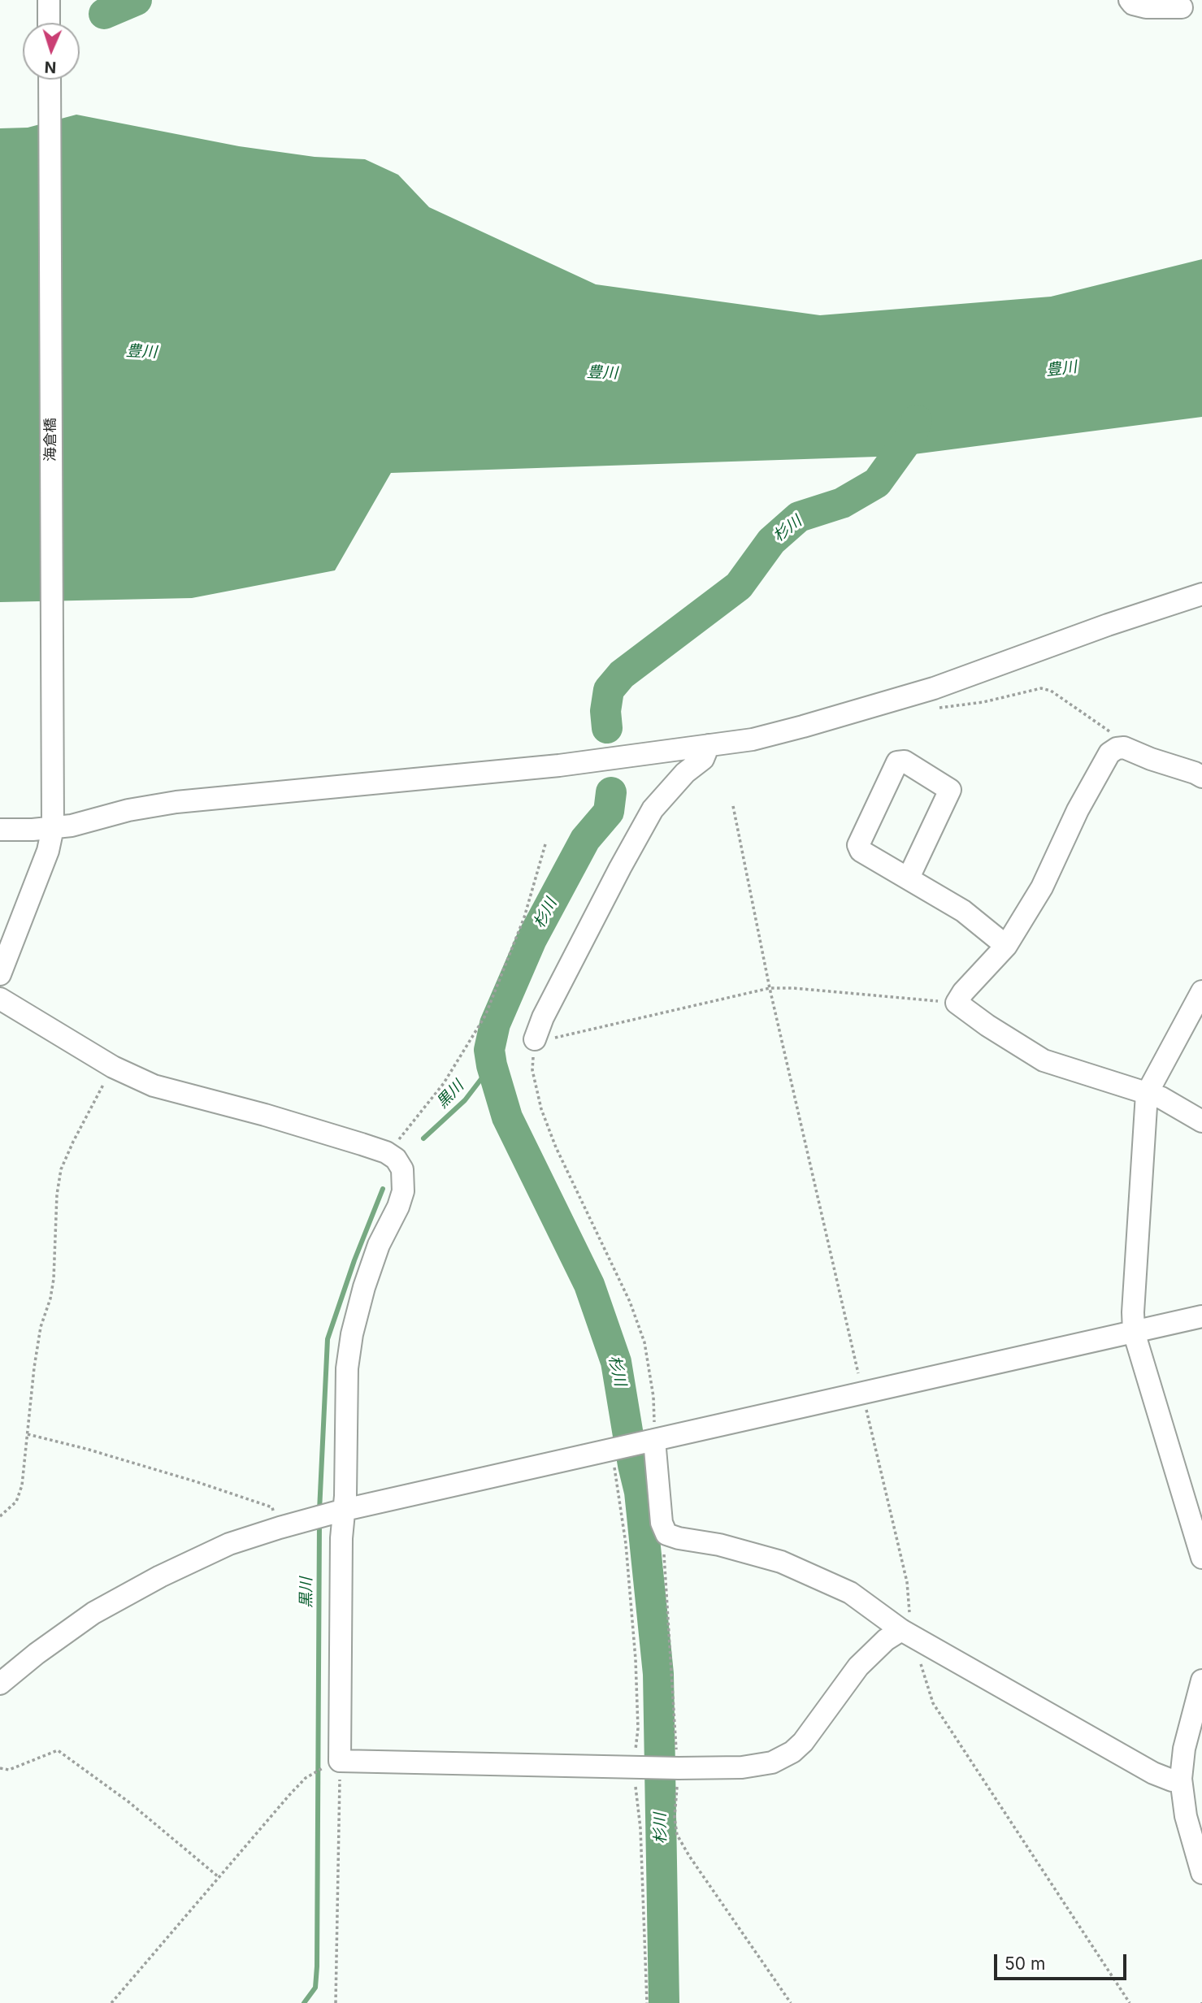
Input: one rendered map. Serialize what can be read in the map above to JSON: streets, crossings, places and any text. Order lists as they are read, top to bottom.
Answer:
{
  "streets": {
    "street": ["海倉橋"]
  },
  "water": ["豊川", "杉川", "黒川"],
  "scale_bar": "50 m",
  "north": "bottom"
}
